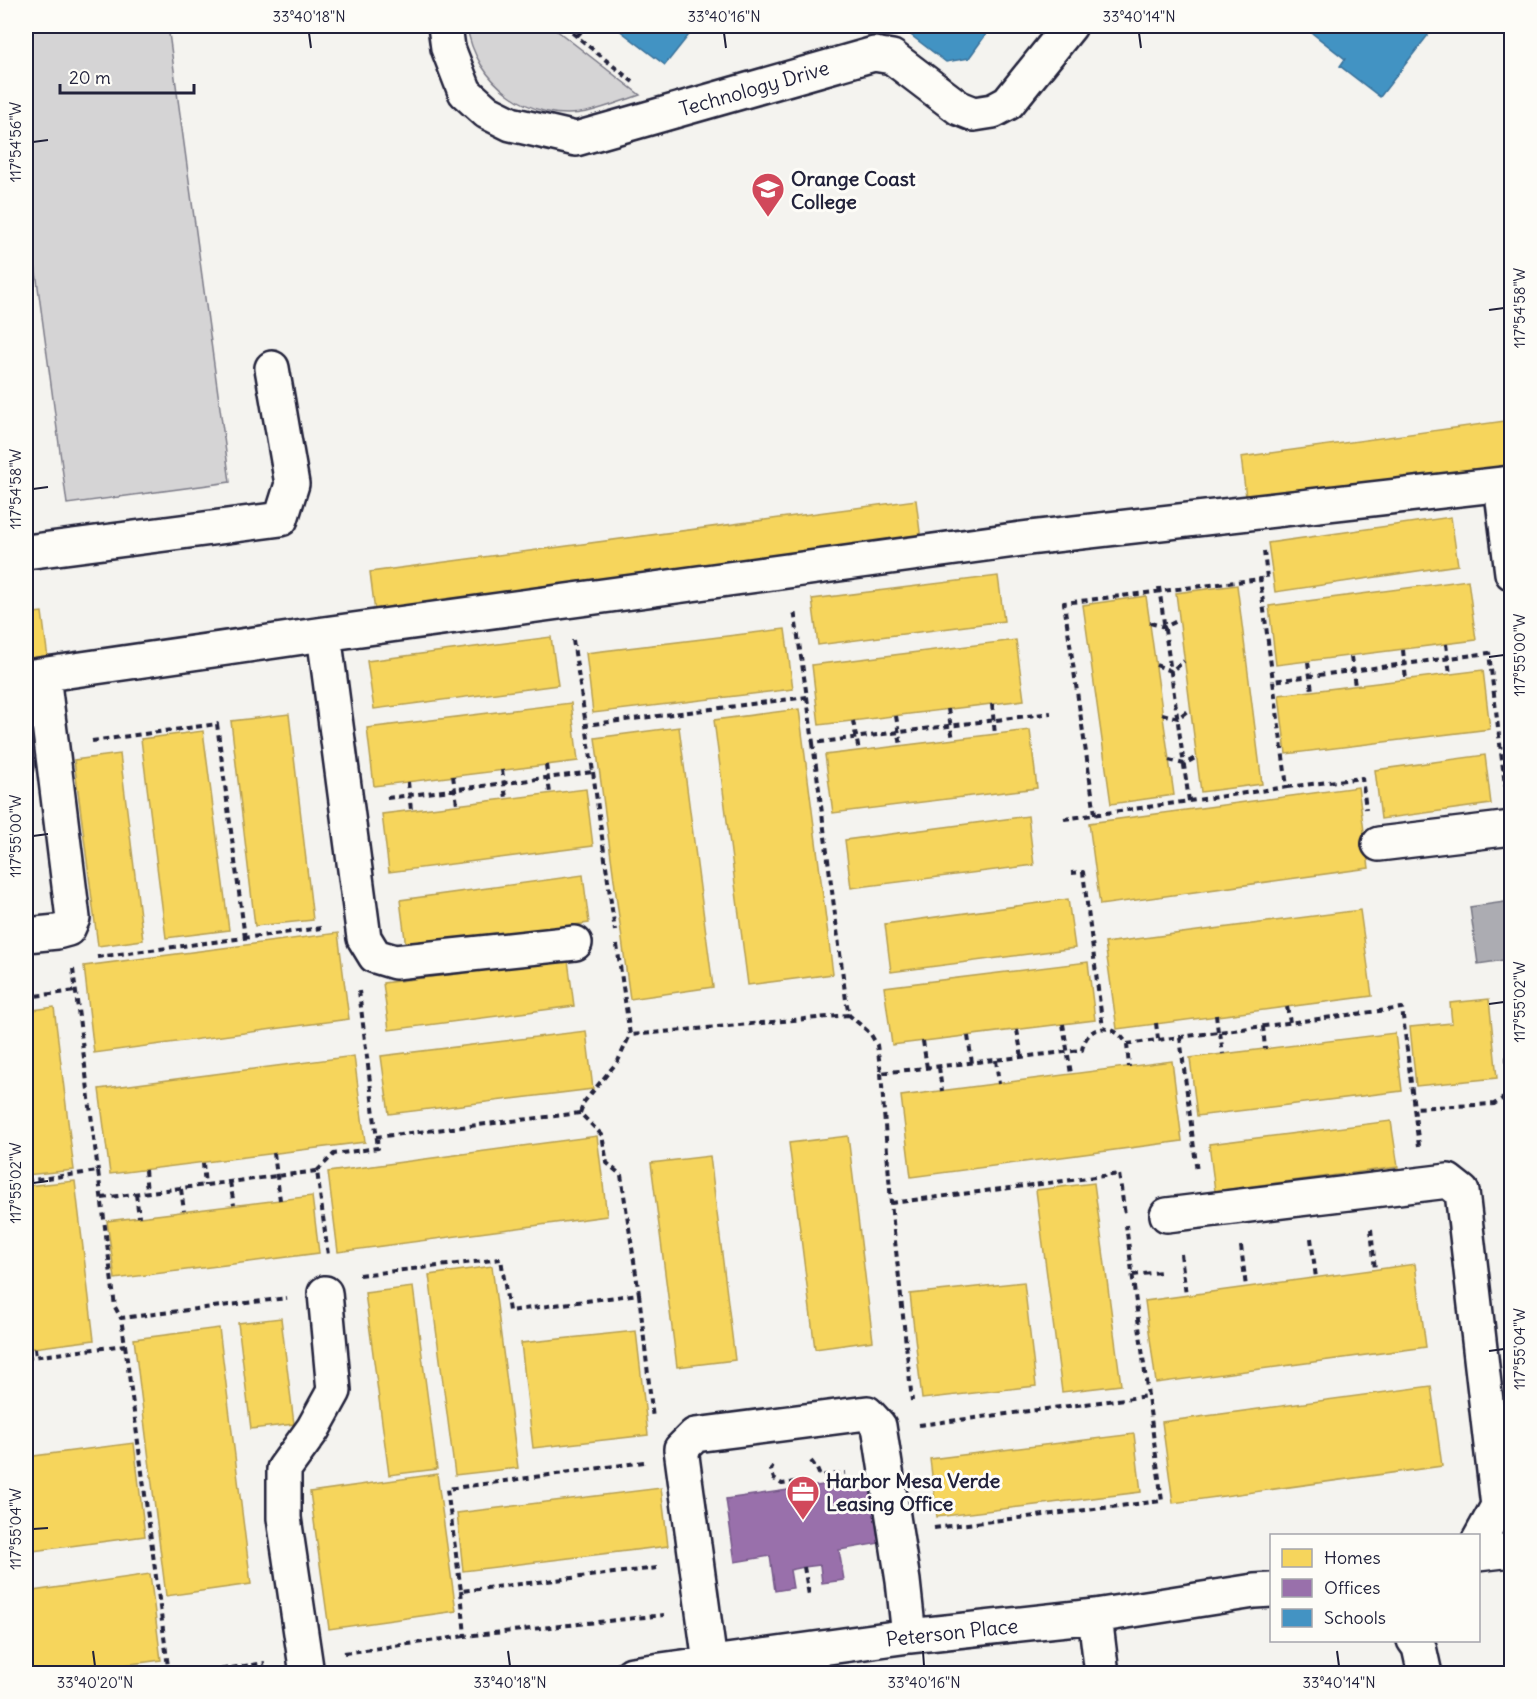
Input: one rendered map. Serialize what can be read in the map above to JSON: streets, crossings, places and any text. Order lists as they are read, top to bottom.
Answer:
{
  "streets": {
    "street": ["Technology Drive", "Peterson Place"]
  },
  "places": {
    "school or university": ["Orange Coast College"],
    "office": ["Harbor Mesa Verde Leasing Office"]
  },
  "legend": ["Homes", "Offices", "Schools"],
  "scale_bar": "20 m",
  "coordinates": [
    "33°40'18\"N",
    "33°40'16\"N",
    "33°40'14\"N",
    "117°54'56\"W",
    "117°54'58\"W",
    "117°55'00\"W",
    "117°55'02\"W",
    "117°55'04\"W",
    "33°40'20\"N"
  ]
}
